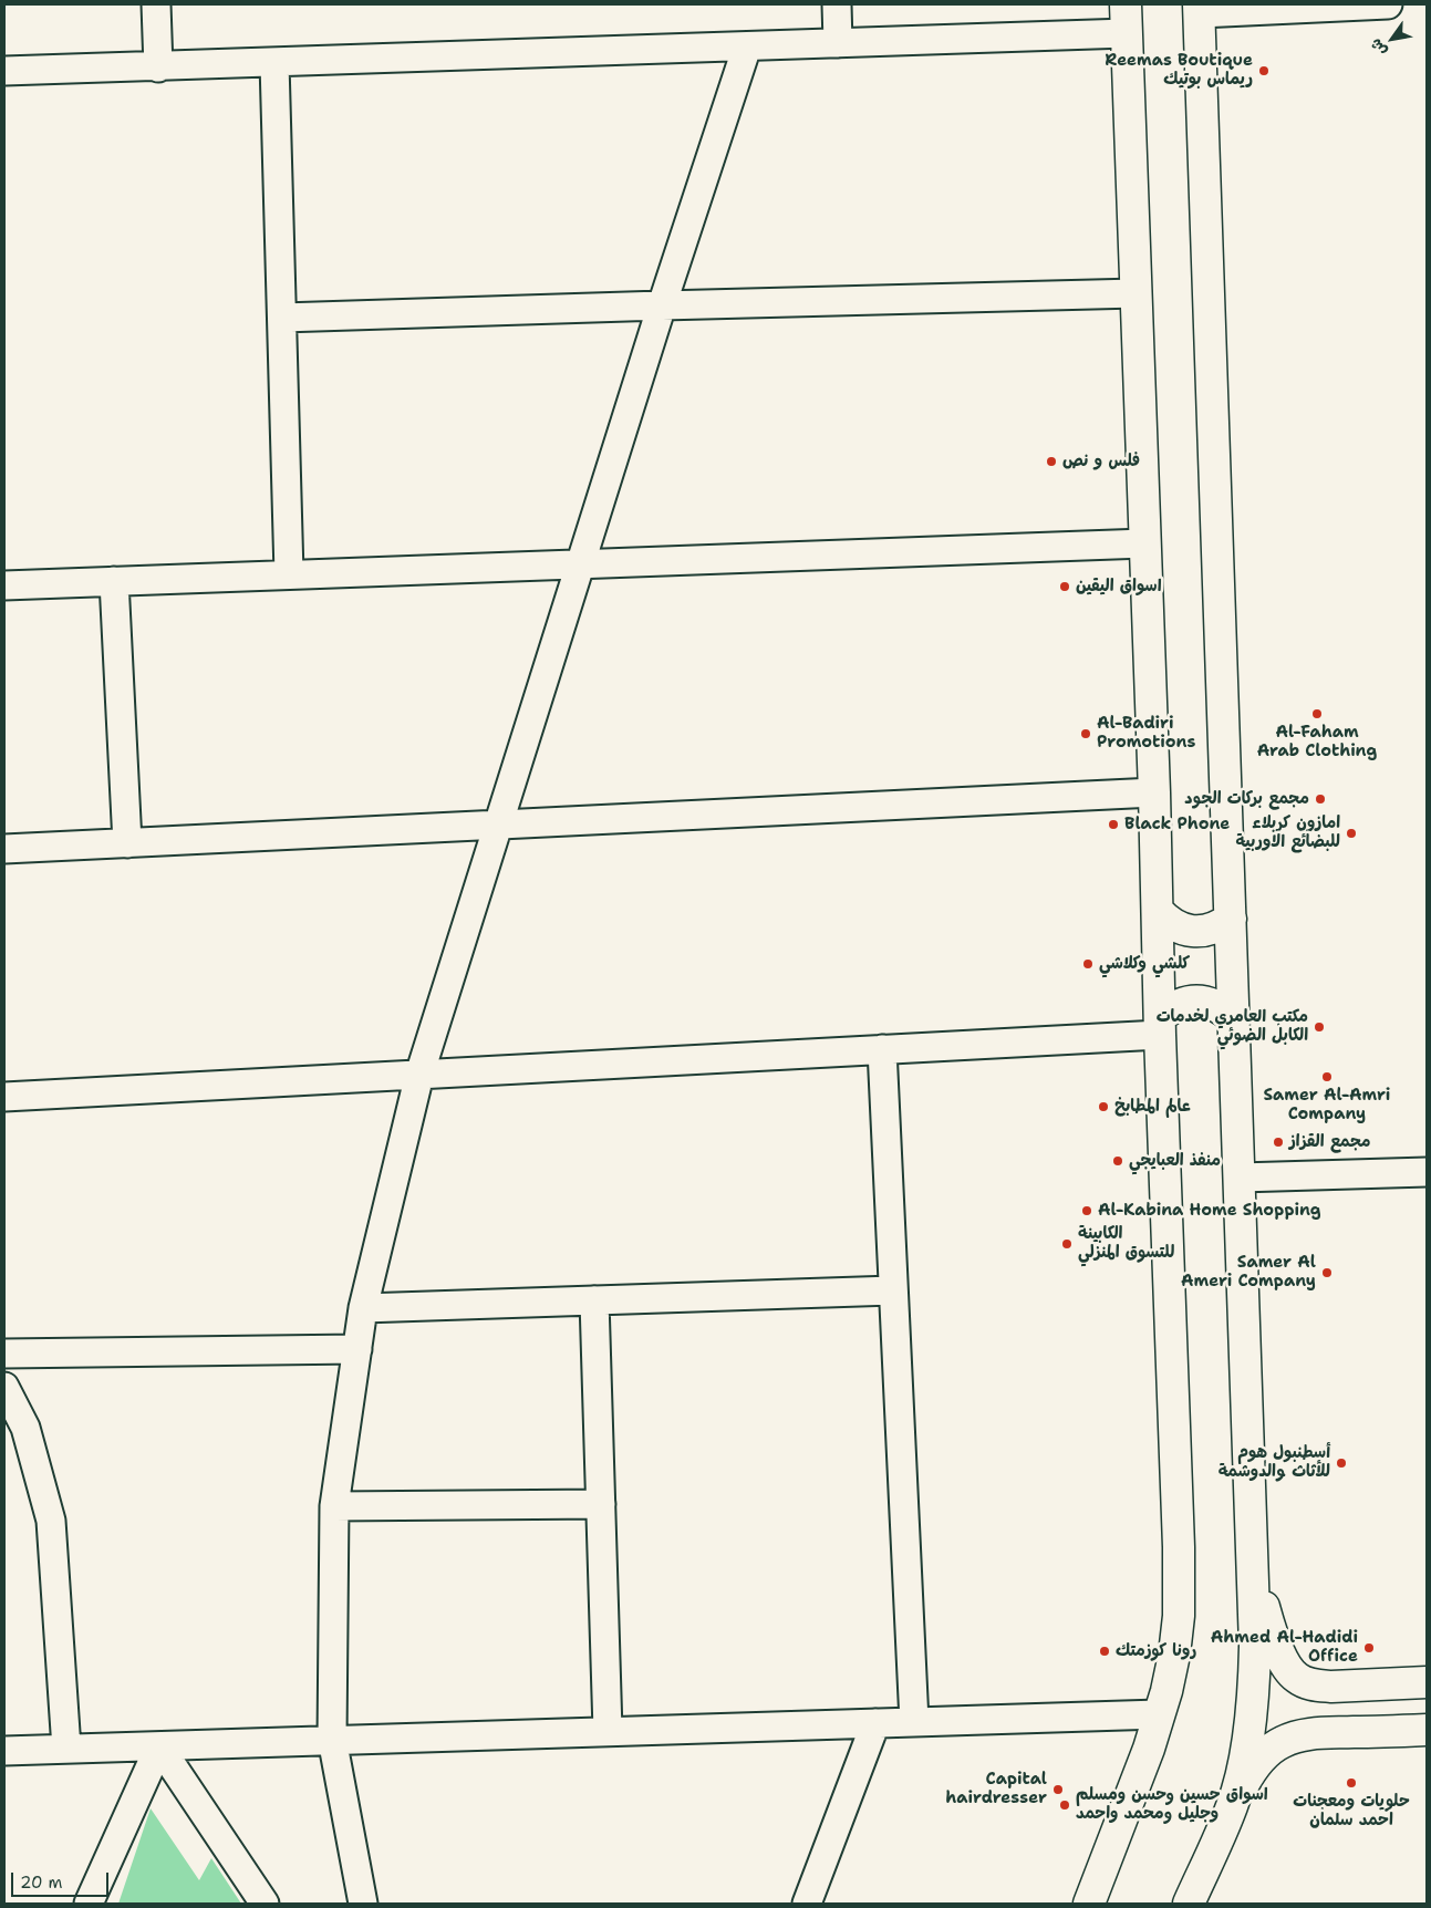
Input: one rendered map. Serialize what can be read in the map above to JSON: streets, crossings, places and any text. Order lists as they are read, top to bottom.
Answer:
{
  "places": [
    "Reemas Boutique ريماس بوتيك",
    "فلس و نص",
    "اسواق اليقين",
    "Al-Faham Arab Clothing",
    "Al-Badiri Promotions",
    "مجمع بركات الجود",
    "Black Phone",
    "امازون كربلاء للبضائع الاوربية",
    "كلشي وكلاشي",
    "مكتب العامري لخدمات الكابل الضوئي",
    "Samer Al-Amri Company",
    "عالم المطابخ",
    "مجمع القزاز",
    "منفذ العبايجي",
    "Al-Kabina Home Shopping",
    "الكابينة للتسوق المنزلي",
    "Samer Al Ameri Company",
    "أسطنبول هوم للأثاث والدوشمة",
    "Ahmed Al-Hadidi Office",
    "رونا كوزمتك",
    "حلويات ومعجنات احمد سلمان",
    "Capital hairdresser",
    "اسواق حسين وحسن ومسلم وجليل ومحمد واحمد"
  ],
  "scale_bar": "20 m",
  "north": "bottom left"
}
